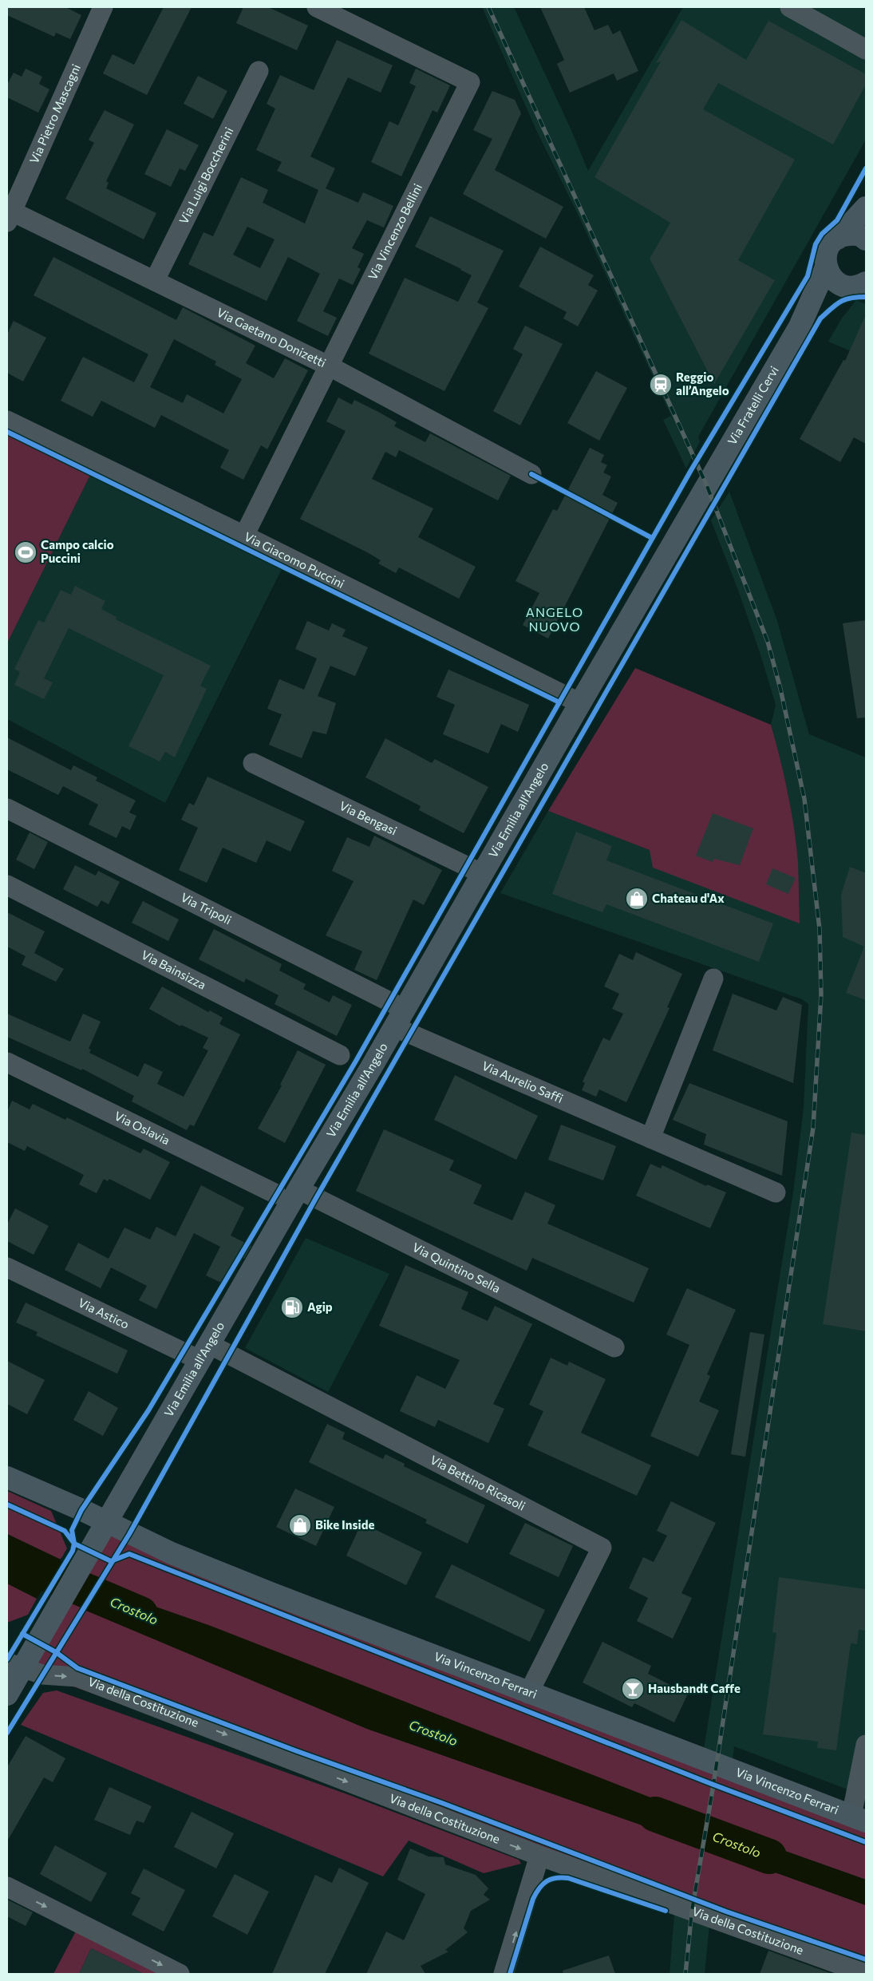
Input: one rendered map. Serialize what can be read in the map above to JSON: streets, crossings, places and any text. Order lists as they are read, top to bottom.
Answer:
{
  "streets": {
    "main road": ["Via Fratelli Cervi", "Via Emilia all'Angelo", "Via Vincenzo Ferrari"],
    "street": [
      "Via Pietro Mascagni",
      "Via Luigi Boccherini",
      "Via Vincenzo Bellini",
      "Via Gaetano Donizetti",
      "Via Giacomo Puccini",
      "Via Bengasi",
      "Via Tripoli",
      "Via Bainsizza",
      "Via Aurelio Saffi",
      "Via Oslavia",
      "Via Quintino Sella",
      "Via Astico",
      "Via Bettino Ricasoli",
      "Via della Costituzione"
    ]
  },
  "crossings": [
    ["Via Pietro Mascagni", "Via Gaetano Donizetti"],
    ["Via Luigi Boccherini", "Via Gaetano Donizetti"],
    ["Via Vincenzo Bellini", "Via Gaetano Donizetti"],
    ["Via Vincenzo Bellini", "Via Giacomo Puccini"],
    ["Via Fratelli Cervi", "Via Emilia all'Angelo"],
    ["Via Giacomo Puccini", "Via Emilia all'Angelo"],
    ["Via Emilia all'Angelo", "Via Bengasi"],
    ["Via Emilia all'Angelo", "Via Tripoli"],
    ["Via Emilia all'Angelo", "Via Aurelio Saffi"],
    ["Via Emilia all'Angelo", "Via Quintino Sella"],
    ["Via Emilia all'Angelo", "Via Astico"],
    ["Via Emilia all'Angelo", "Via Bettino Ricasoli"],
    ["Via Emilia all'Angelo", "Via Vincenzo Ferrari"],
    ["Via Emilia all'Angelo", "Via della Costituzione"],
    ["Via Tripoli", "Via Aurelio Saffi"],
    ["Via Astico", "Via Bettino Ricasoli"],
    ["Via Bettino Ricasoli", "Via Vincenzo Ferrari"]
  ],
  "one_way": ["Via della Costituzione"],
  "districts": ["ANGELO NUOVO"],
  "water": ["Crostolo"],
  "places": {
    "station": ["Reggio all’Angelo"],
    "sports": ["Campo calcio Puccini"],
    "shop": ["Chateau d'Ax", "Bike Inside"],
    "fuel station": ["Agip"],
    "bar": ["Hausbandt Caffe"]
  }
}
